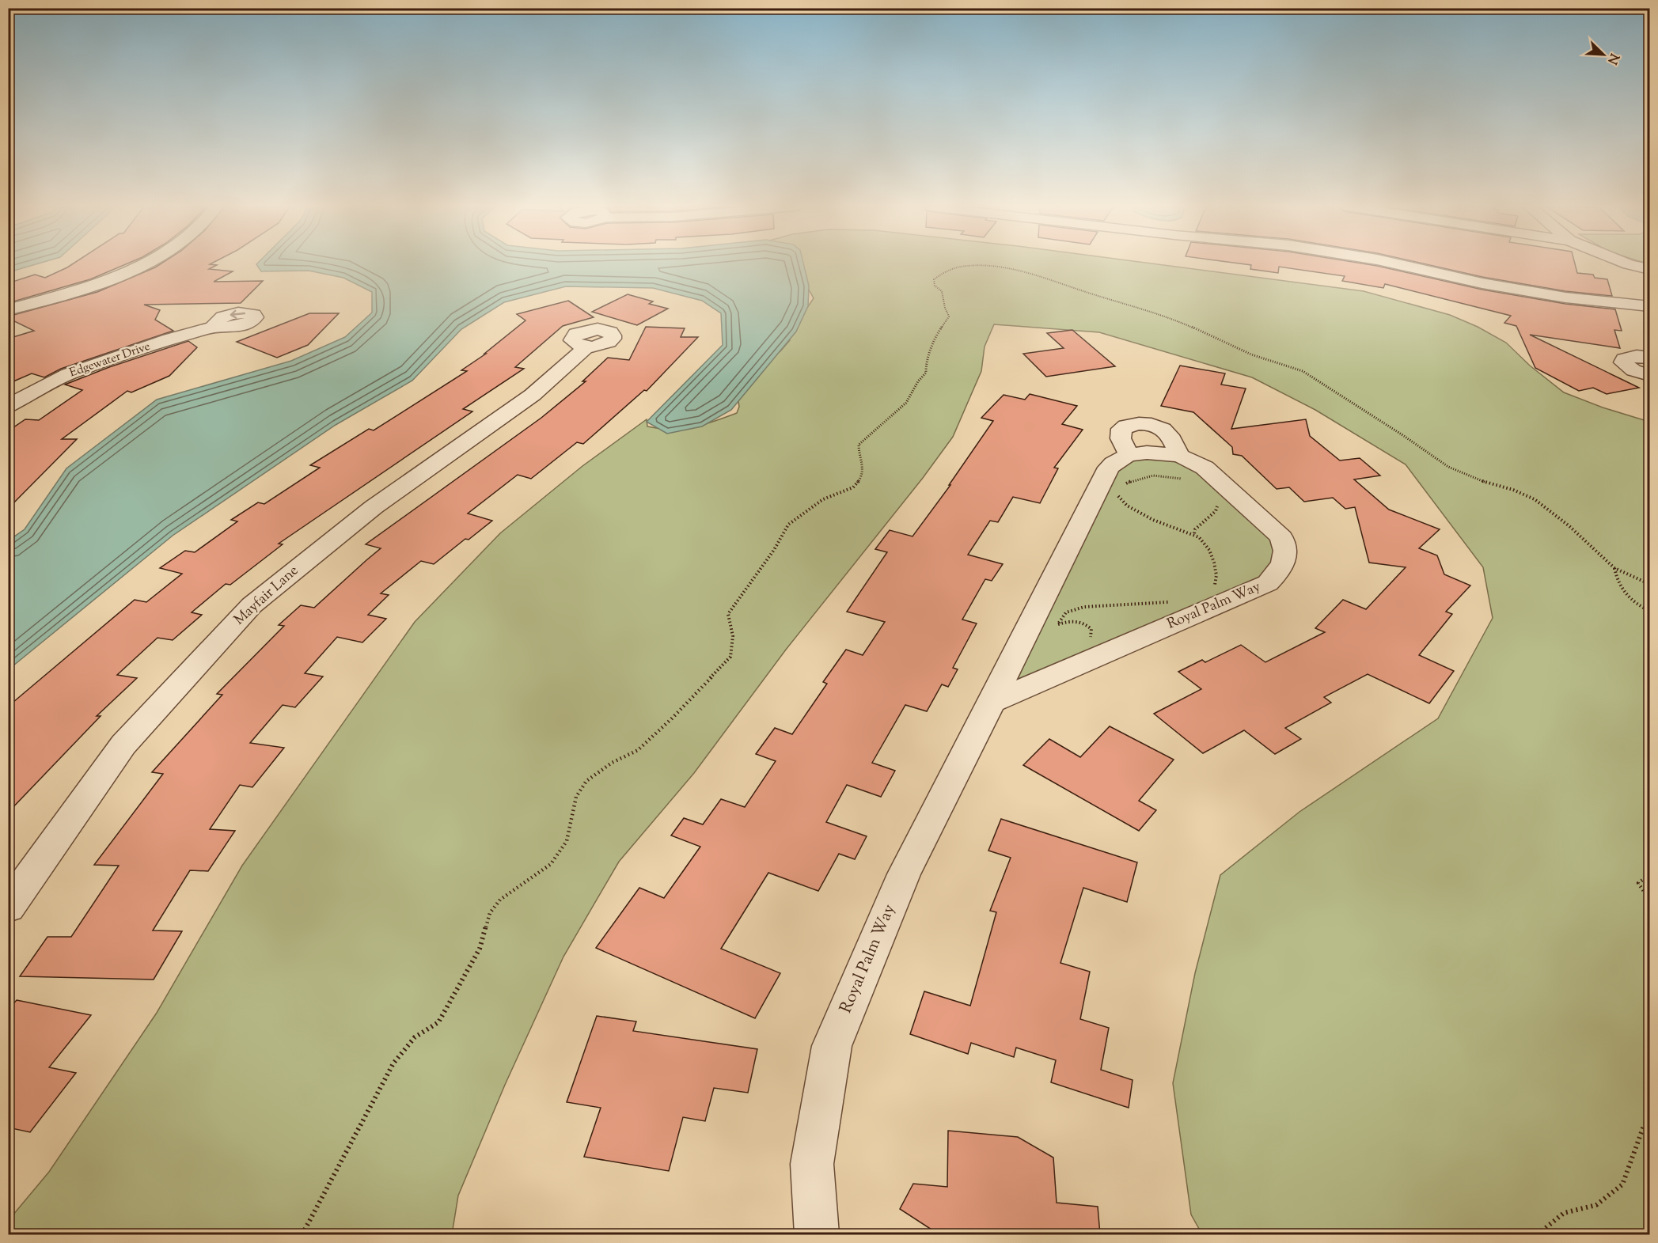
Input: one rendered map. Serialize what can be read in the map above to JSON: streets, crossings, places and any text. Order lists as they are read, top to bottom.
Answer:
{
  "streets": {
    "street": ["Edgewater Drive", "Mayfair Lane", "Royal Palm Way"]
  },
  "north": "bottom right"
}
